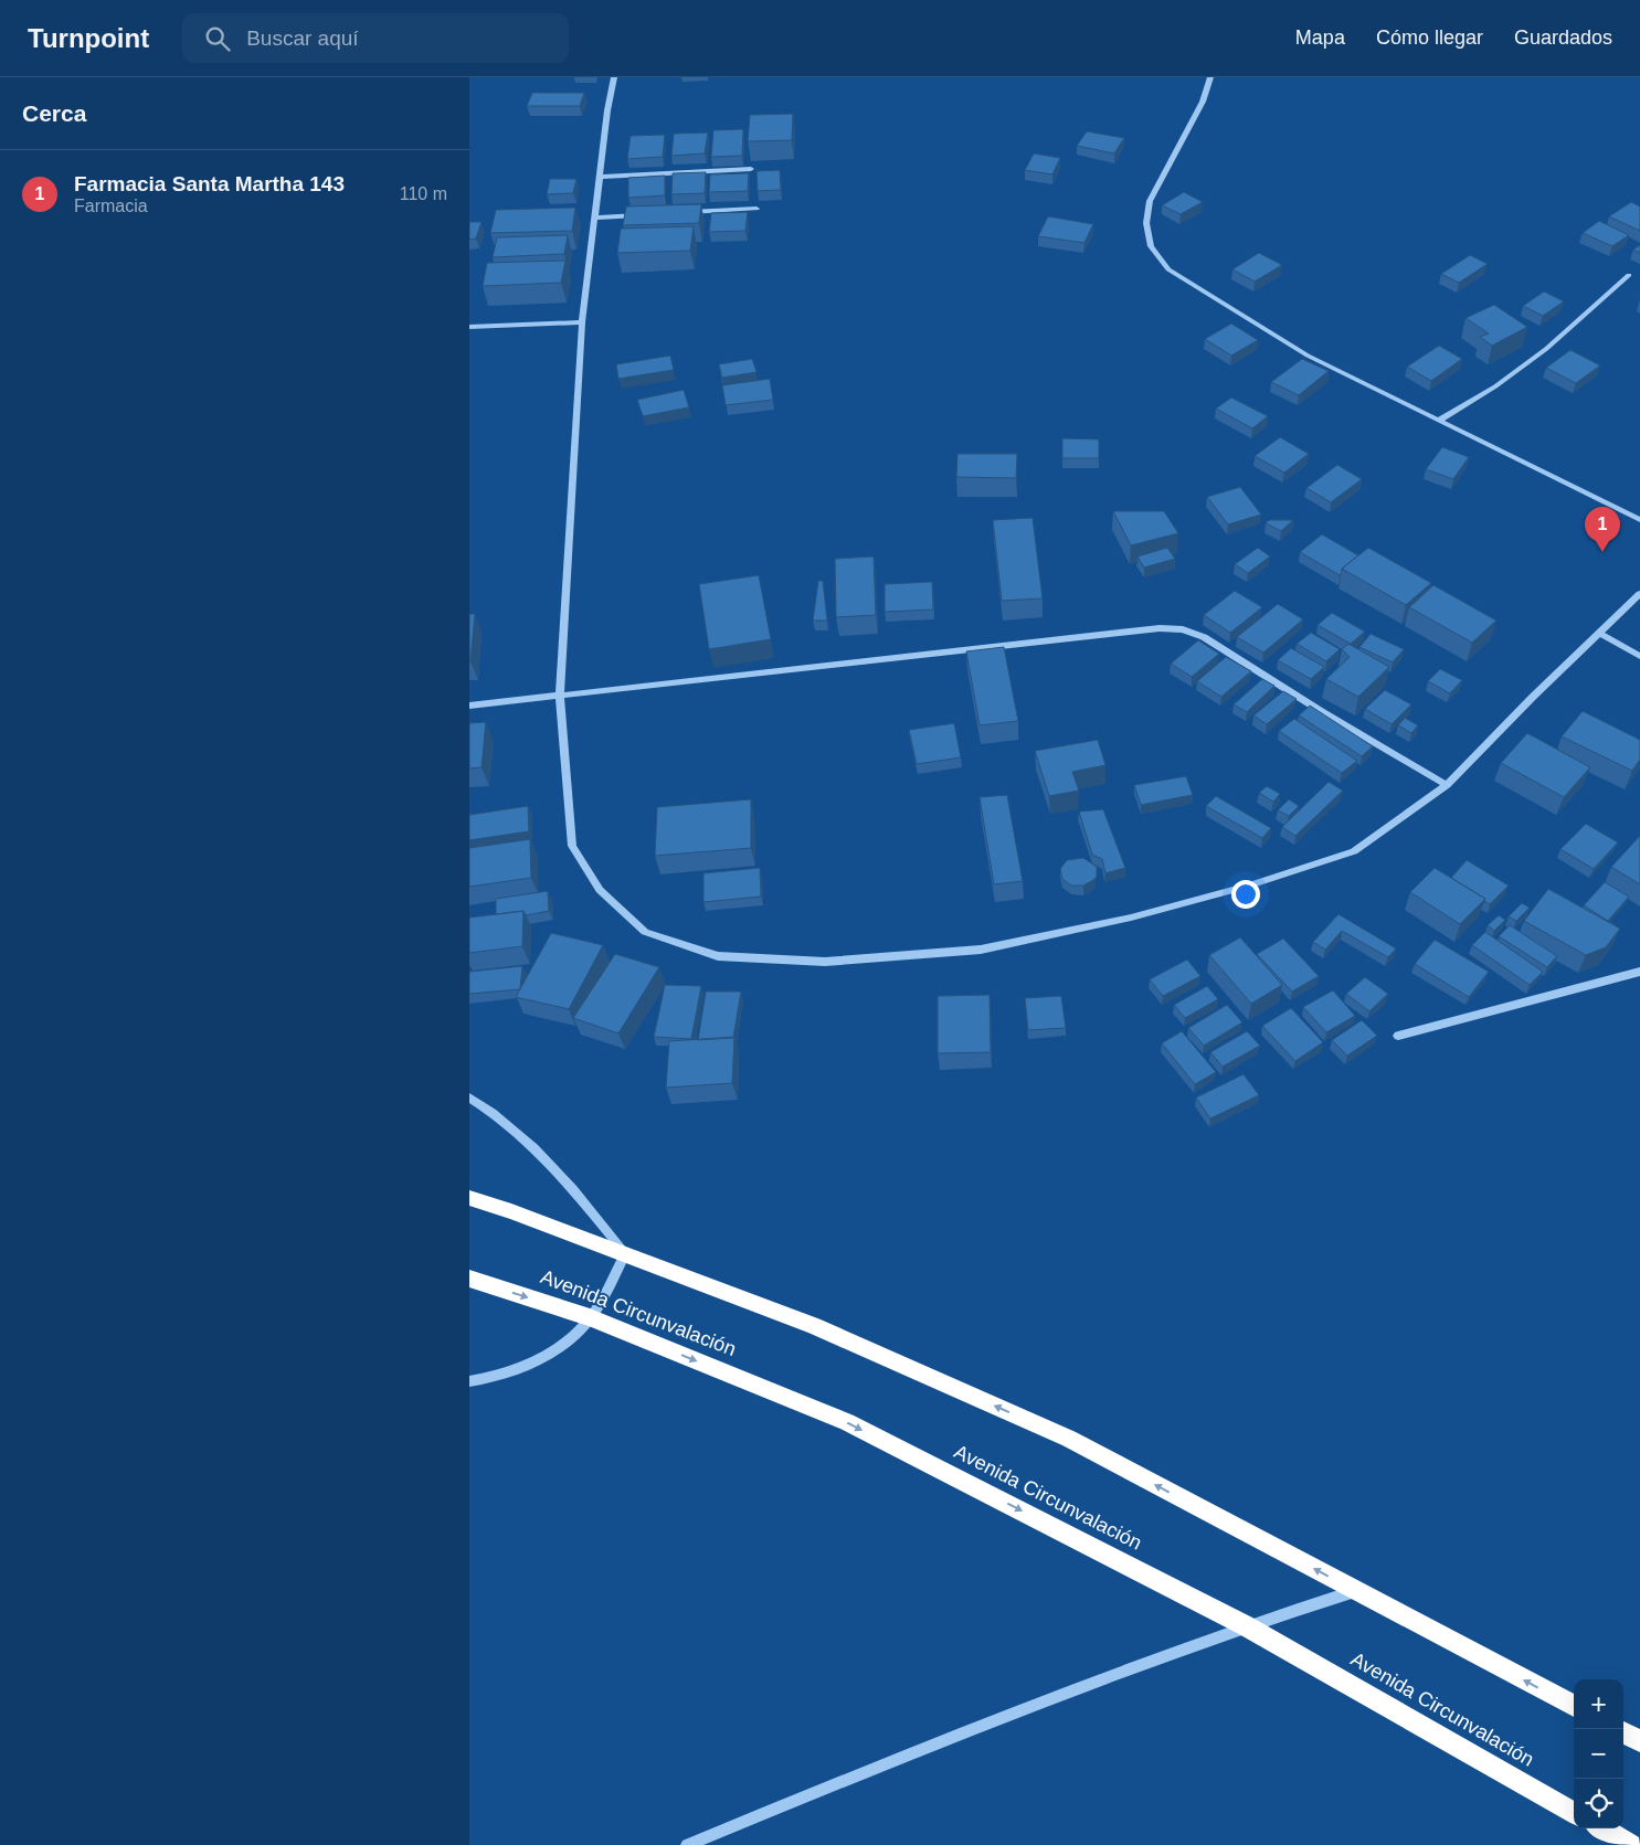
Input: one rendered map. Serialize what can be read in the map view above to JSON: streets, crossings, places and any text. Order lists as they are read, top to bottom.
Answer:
{
  "streets": {
    "highway": ["Avenida Circunvalación"]
  },
  "page": {
    "header": "Turnpoint",
    "search": "Buscar aquí",
    "nav": ["Mapa", "Cómo llegar", "Guardados"],
    "heading": "Cerca",
    "list": [
      {
        "mark": "1",
        "name": "Farmacia Santa Martha 143",
        "note": "Farmacia",
        "value": "110 m"
      }
    ],
    "pins": "1",
    "map_buttons": ["+", "−"]
  }
}
